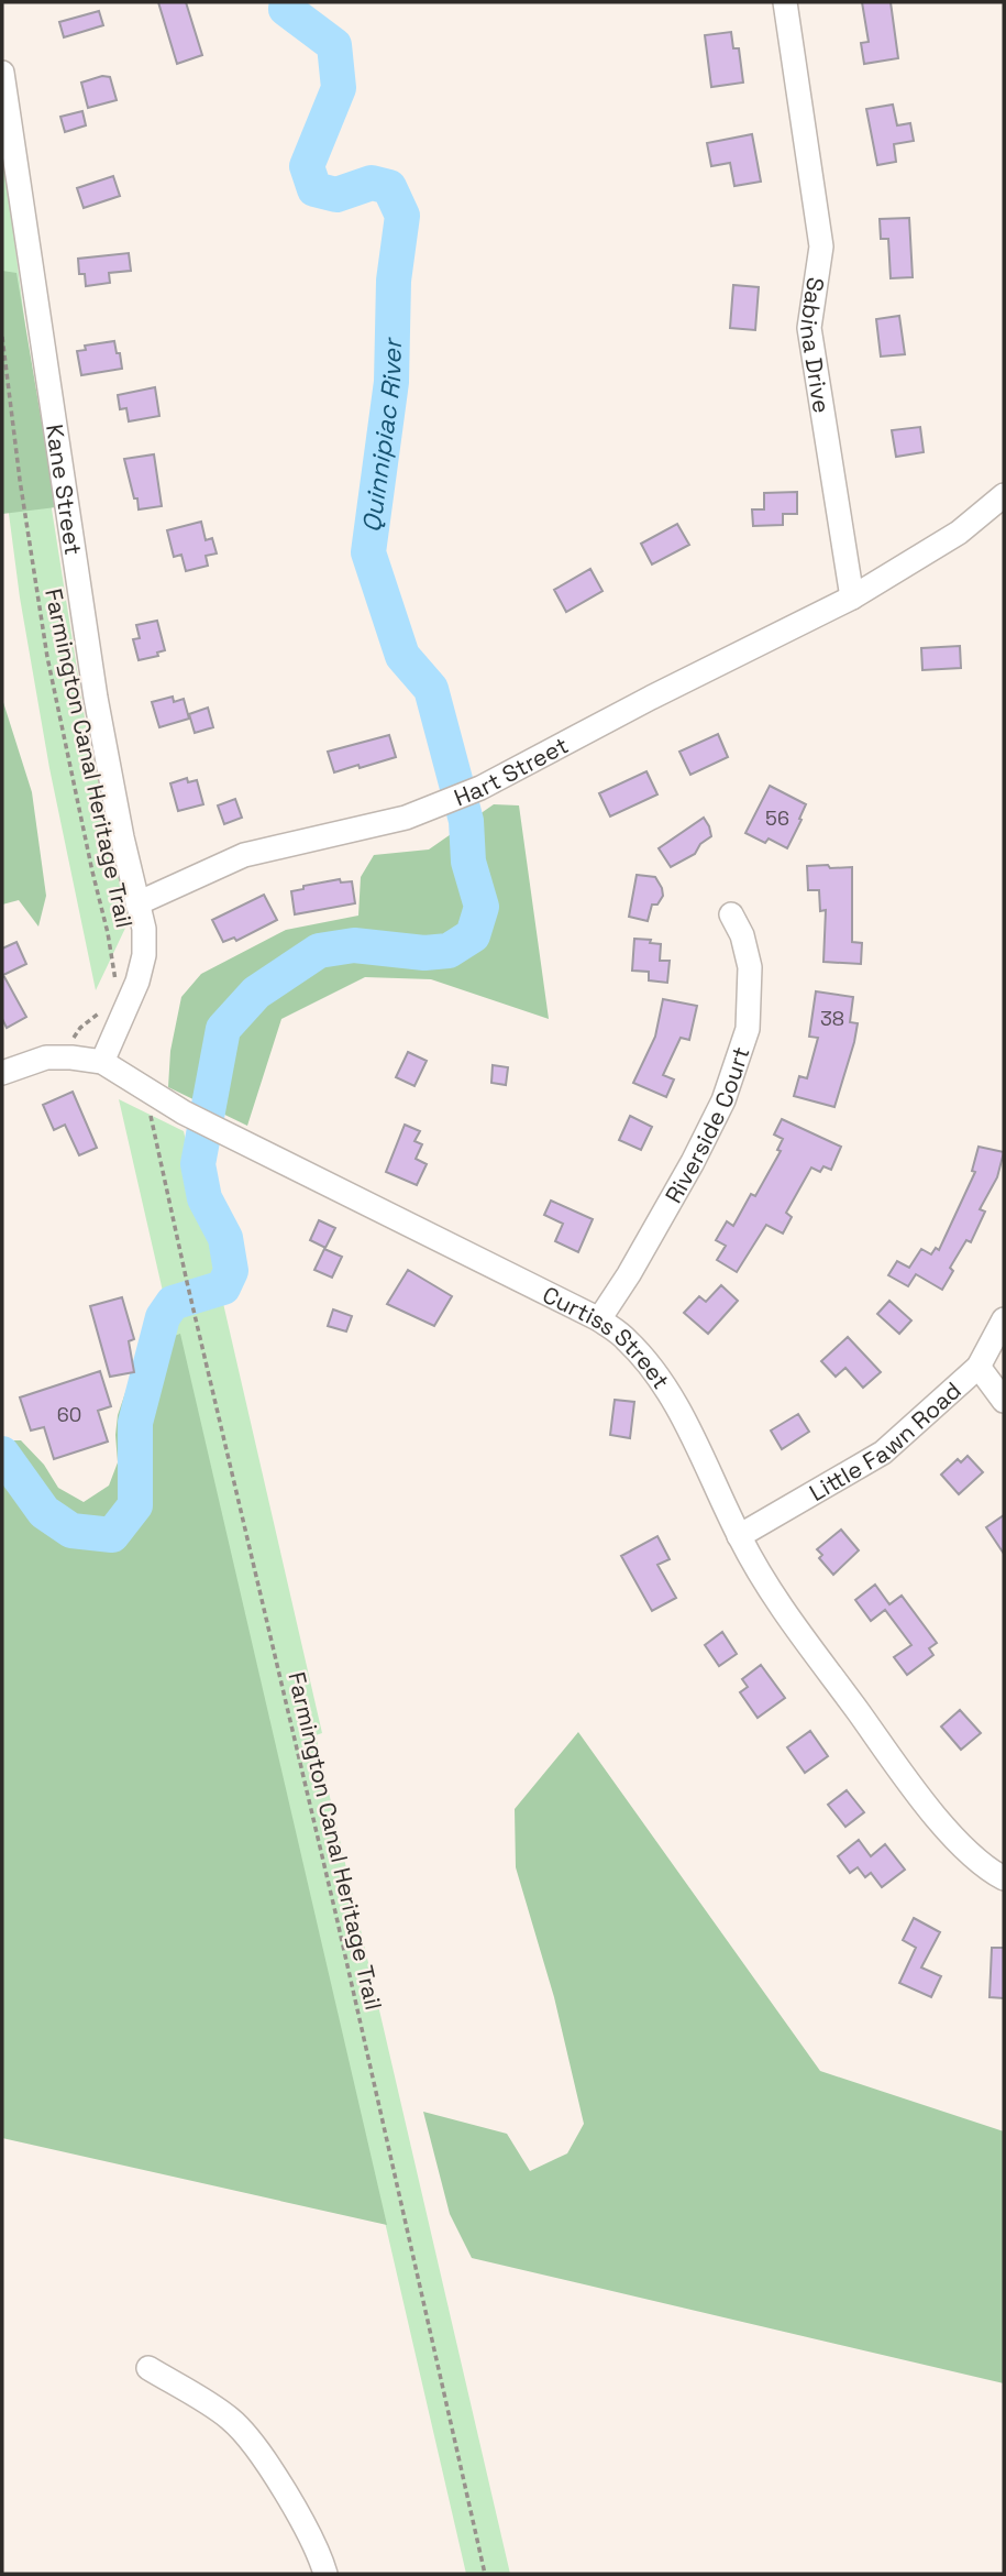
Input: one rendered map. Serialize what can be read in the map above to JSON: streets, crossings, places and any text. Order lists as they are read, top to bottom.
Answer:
{
  "streets": {
    "street": [
      "Sabina Drive",
      "Kane Street",
      "Hart Street",
      "Riverside Court",
      "Curtiss Street",
      "Little Fawn Road"
    ],
    "path": ["Farmington Canal Heritage Trail"]
  },
  "crossings": [
    ["Sabina Drive", "Hart Street"],
    ["Kane Street", "Hart Street"],
    ["Riverside Court", "Curtiss Street"],
    ["Curtiss Street", "Little Fawn Road"]
  ],
  "water": ["Quinnipiac River"],
  "house_numbers": ["56", "38", "60"]
}
